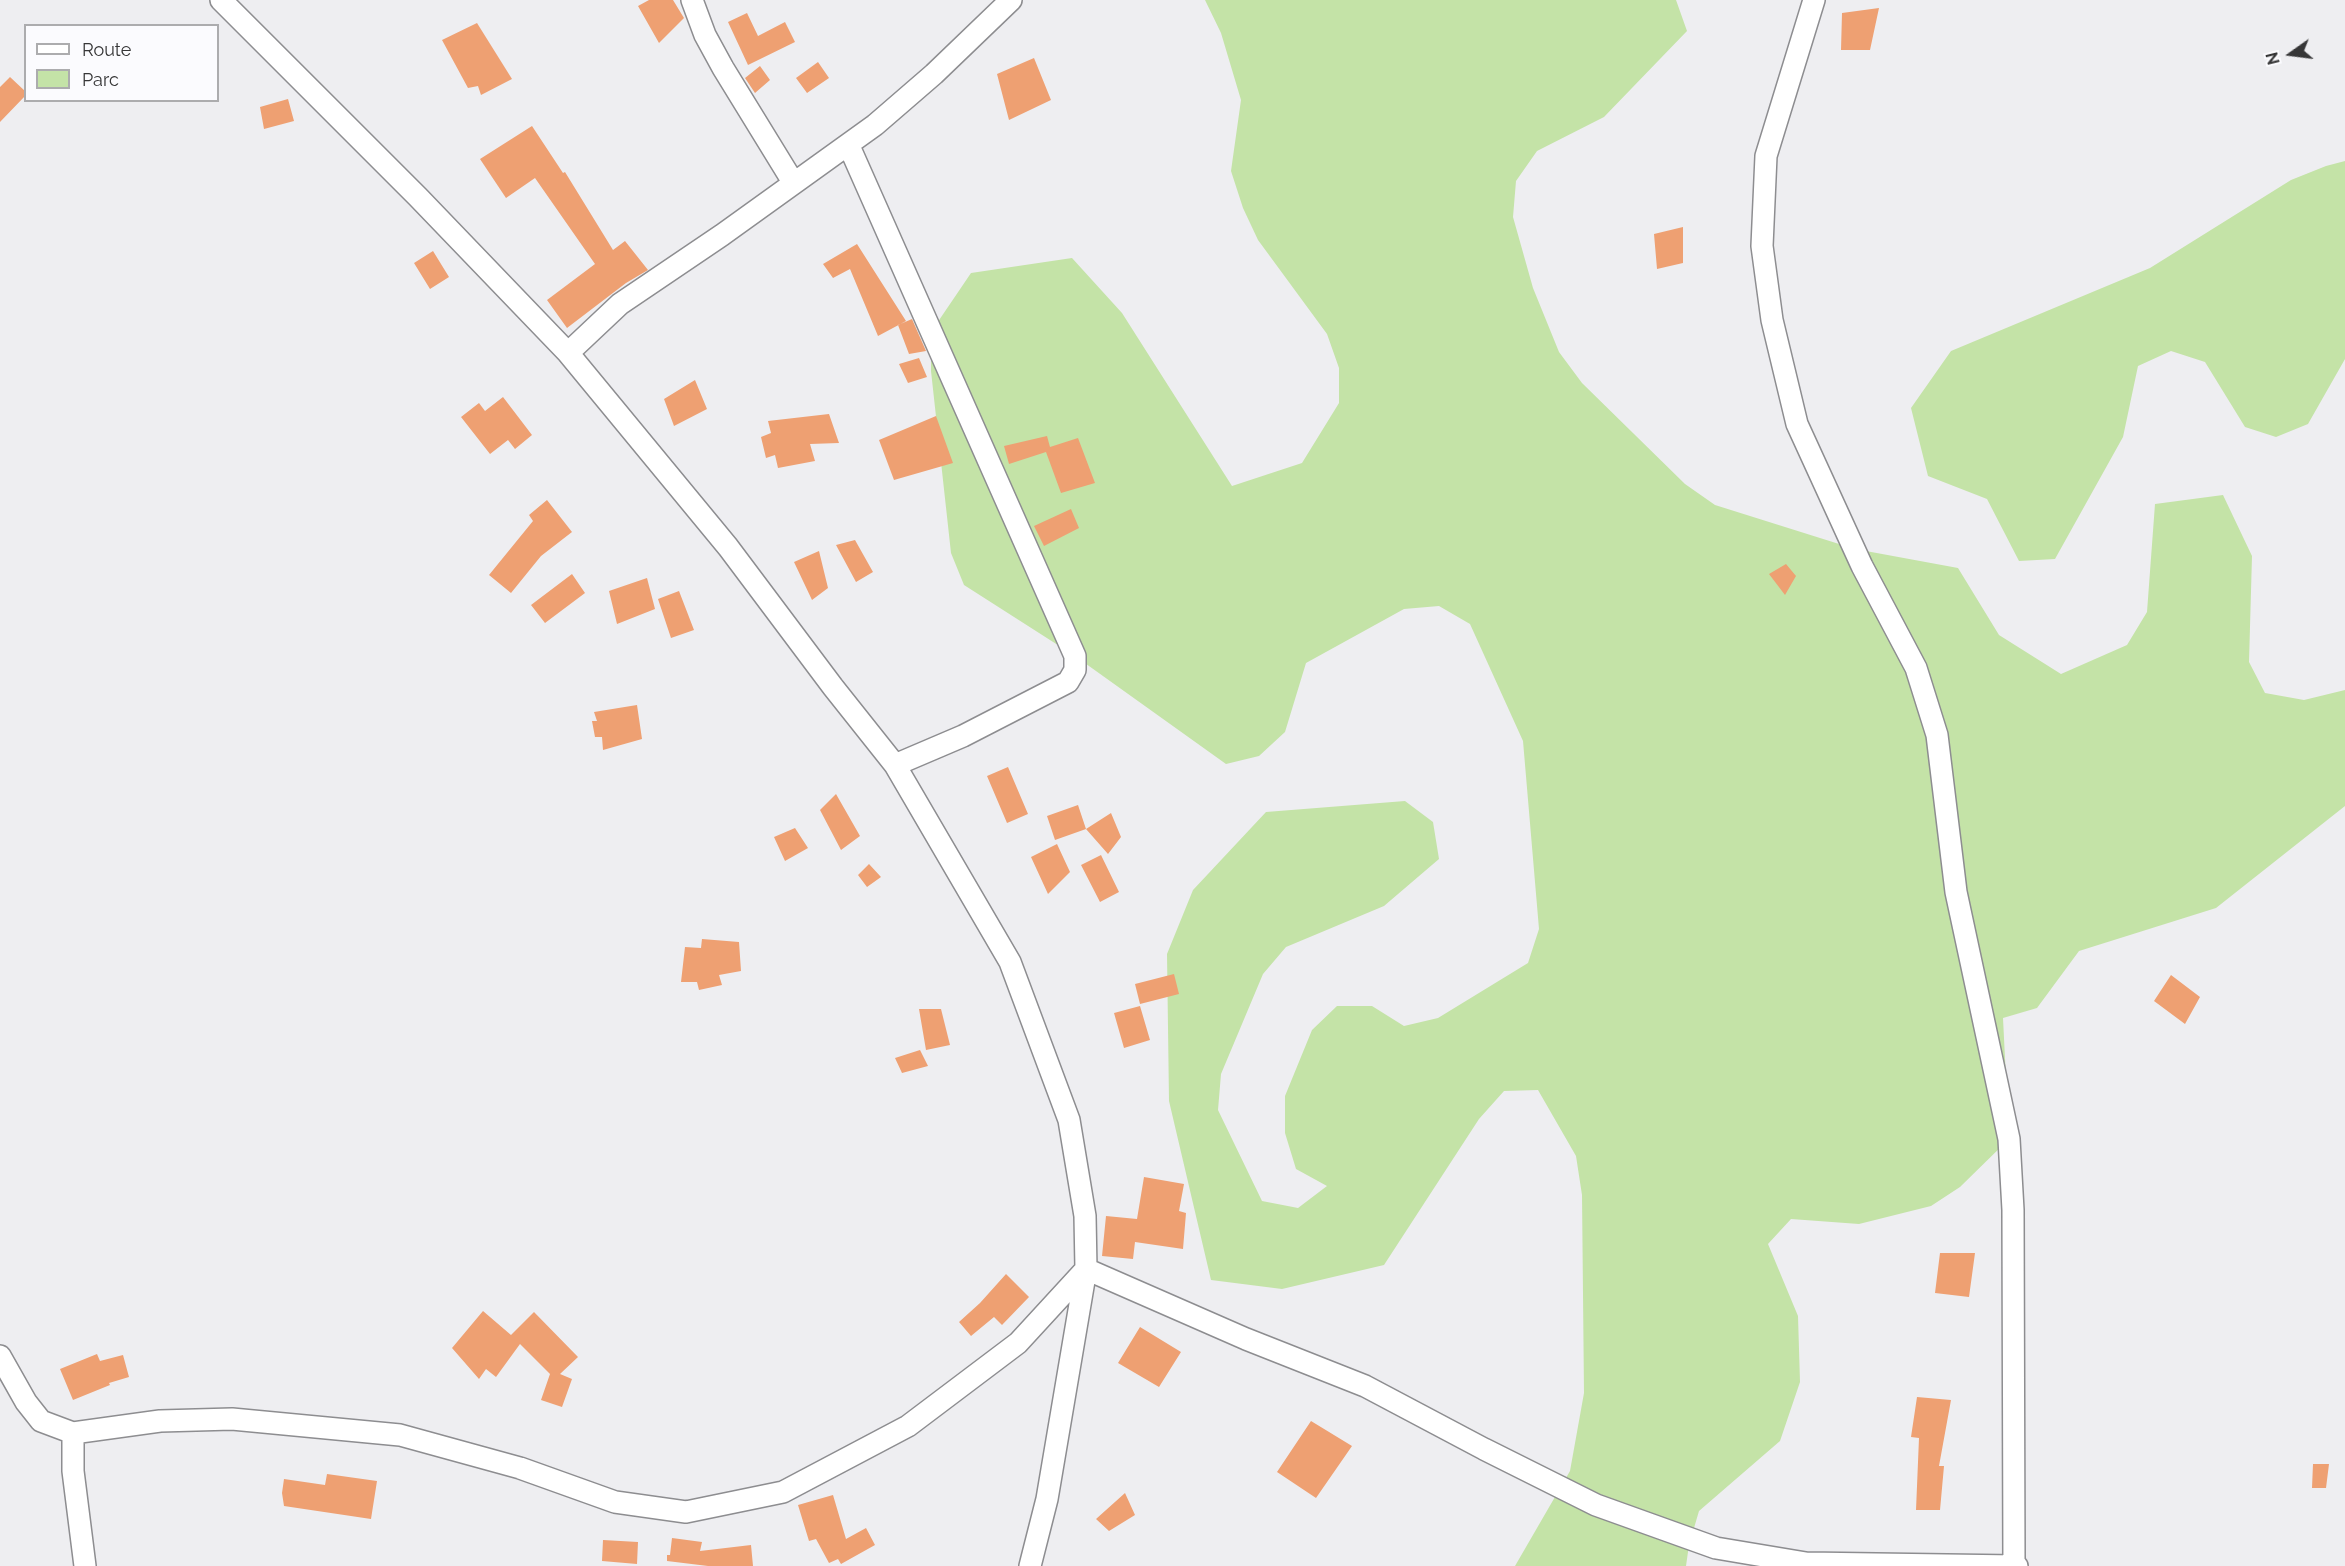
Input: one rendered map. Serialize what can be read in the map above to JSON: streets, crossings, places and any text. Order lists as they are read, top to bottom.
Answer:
{
  "legend": ["Route", "Parc"],
  "north": "left"
}
